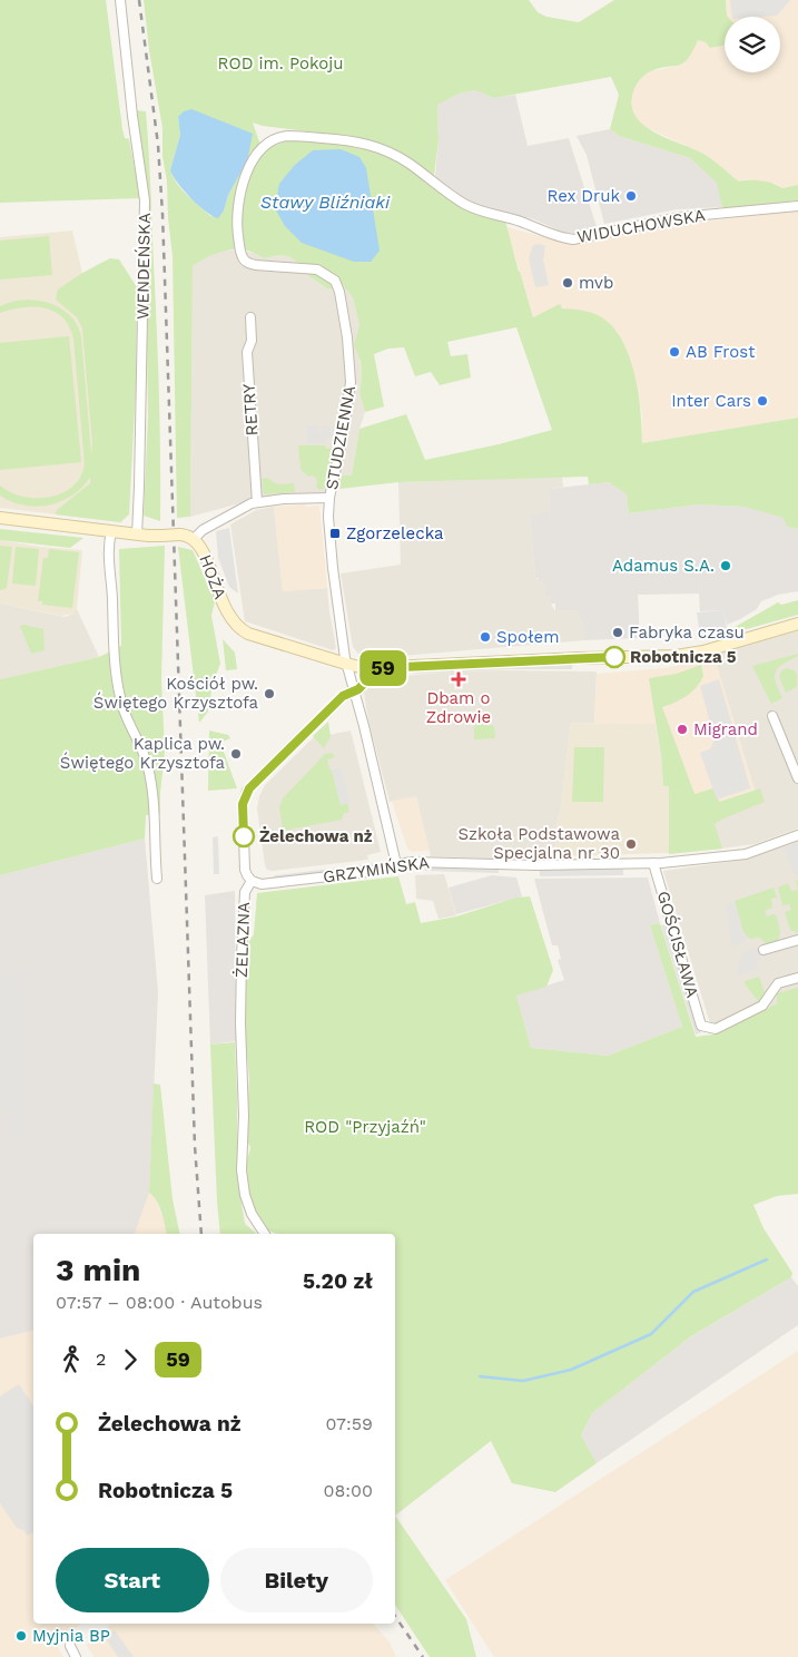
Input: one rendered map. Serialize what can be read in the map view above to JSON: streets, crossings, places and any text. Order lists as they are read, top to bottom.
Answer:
{
  "streets": {
    "street": [
      "WIDUCHOWSKA",
      "WENDEŃSKA",
      "RETRY",
      "STUDZIENNA",
      "HOŻA",
      "GRZYMIŃSKA",
      "ŻELAZNA",
      "GOŚCISŁAWA"
    ]
  },
  "crossings": [
    ["WIDUCHOWSKA", "STUDZIENNA"],
    ["WENDEŃSKA", "HOŻA"],
    ["STUDZIENNA", "HOŻA"],
    ["STUDZIENNA", "GRZYMIŃSKA"],
    ["STUDZIENNA", "ŻELAZNA"],
    ["GRZYMIŃSKA", "ŻELAZNA"],
    ["GRZYMIŃSKA", "GOŚCISŁAWA"]
  ],
  "water": ["Stawy Bliźniaki"],
  "parks": ["ROD im. Pokoju", "ROD \"Przyjaźń\""],
  "places": {
    "other": [
      "Rex Druk",
      "mvb",
      "AB Frost",
      "Inter Cars",
      "Adamus S.A.",
      "Fabryka czasu",
      "Społem",
      "Robotnicza 5",
      "Kościół pw. Świętego Krzysztofa",
      "Migrand",
      "Kaplica pw. Świętego Krzysztofa",
      "Żelechowa nż",
      "Szkoła Podstawowa Specjalna nr 30",
      "Myjnia BP"
    ],
    "transit": ["Zgorzelecka"],
    "health": ["Dbam o Zdrowie"]
  },
  "lines": ["bus line 59"],
  "page": {
    "on_map": "59",
    "heading": ["3 min", "07:57 – 08:00 · Autobus", "5.20 zł"],
    "legs": ["2", "59"],
    "list": [
      {
        "name": "Żelechowa nż",
        "value": "07:59"
      },
      {
        "name": "Robotnicza 5",
        "value": "08:00"
      }
    ],
    "buttons": ["Start", "Bilety"]
  }
}
